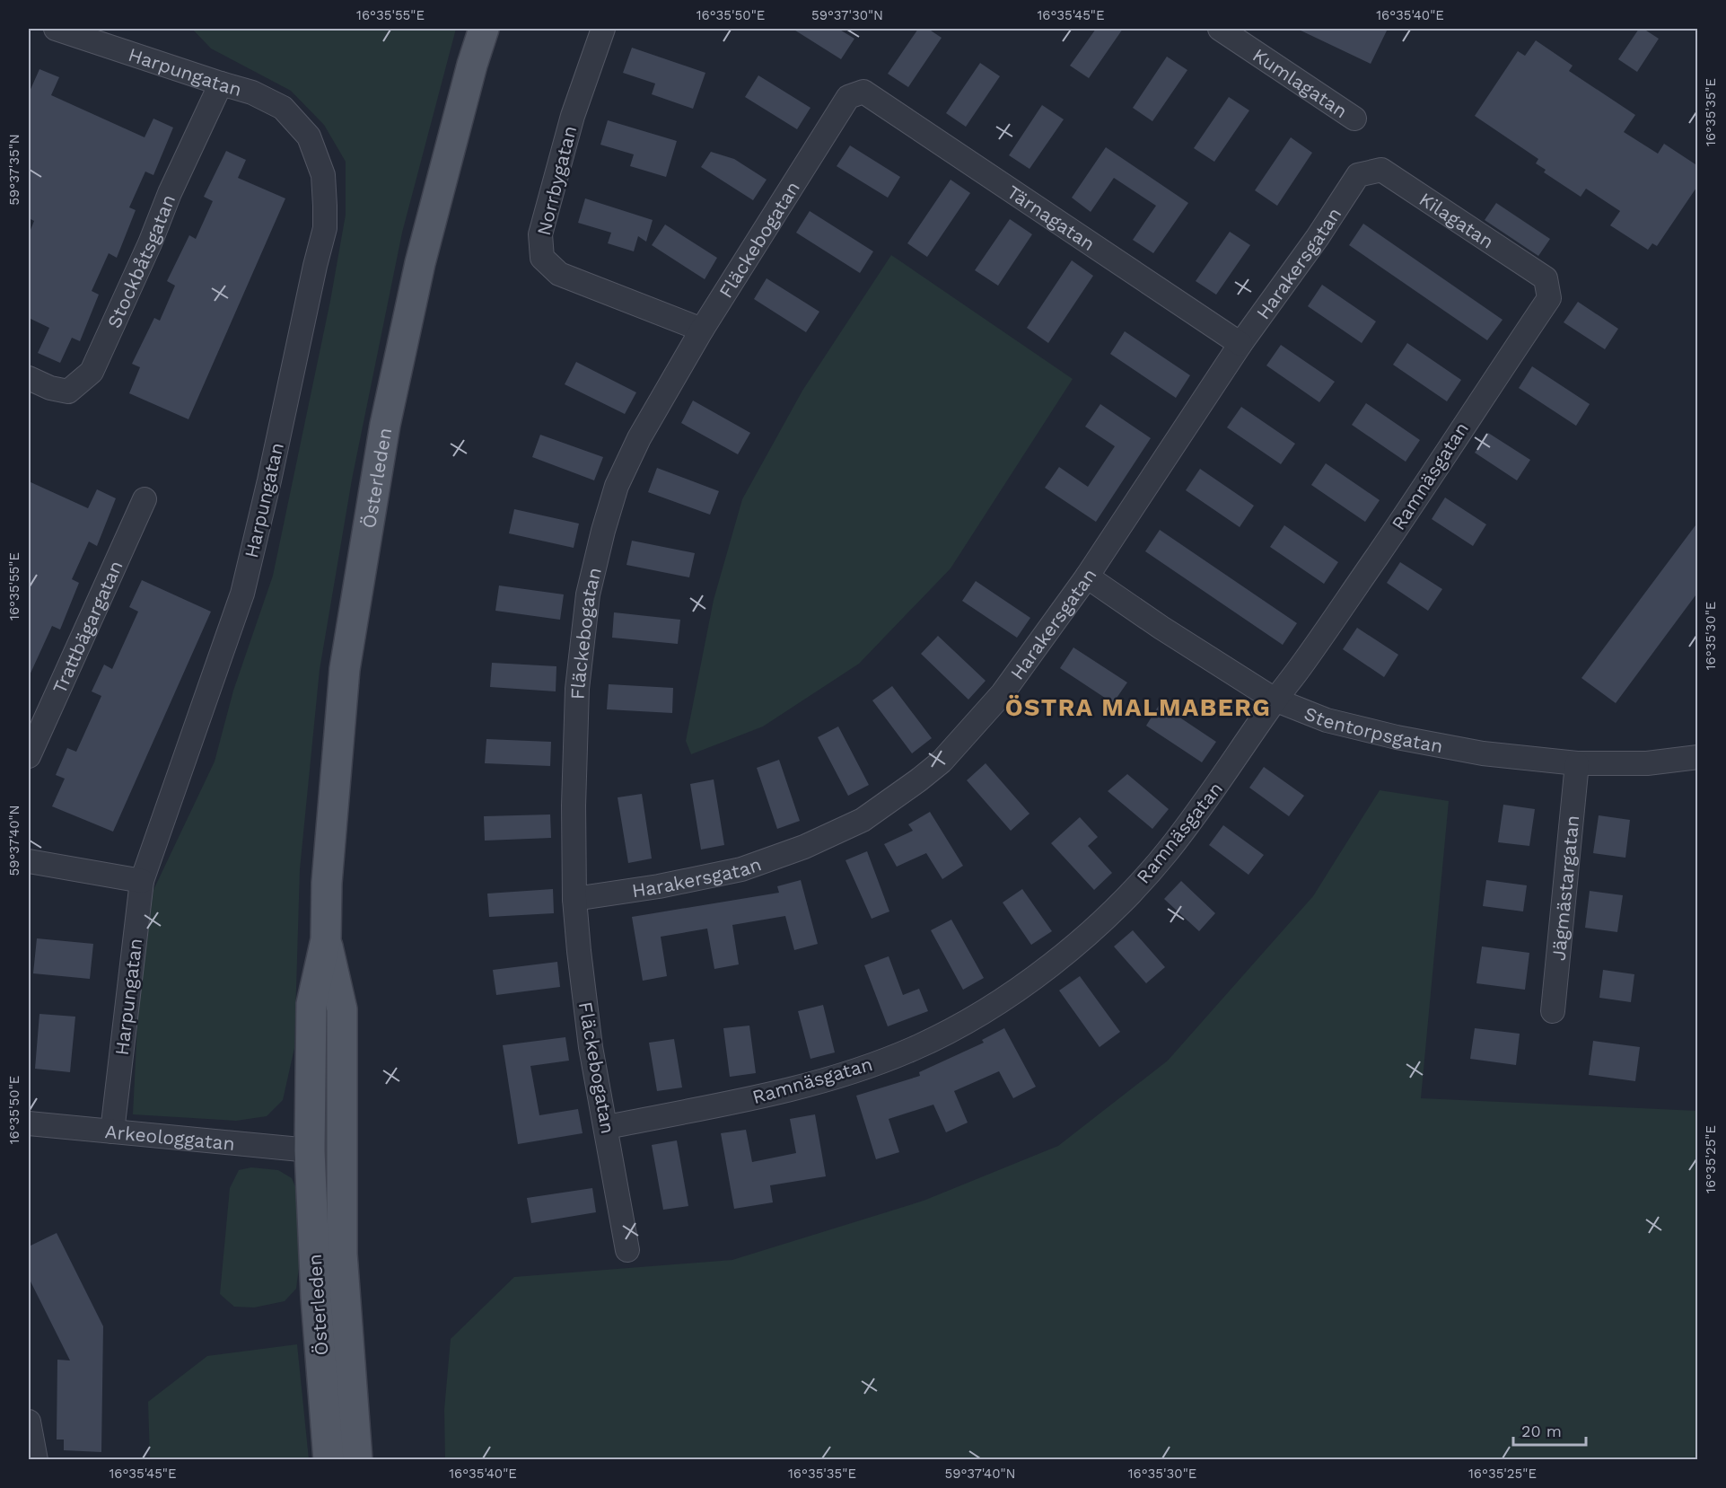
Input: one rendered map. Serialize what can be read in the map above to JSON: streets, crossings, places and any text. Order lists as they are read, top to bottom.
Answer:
{
  "streets": {
    "main road": ["Österleden"],
    "street": [
      "Harpungatan",
      "Kumlagatan",
      "Norrbygatan",
      "Tärnagatan",
      "Kilagatan",
      "Fläckebogatan",
      "Stockbåtsgatan",
      "Harakersgatan",
      "Ramnäsgatan",
      "Trattbägargatan",
      "Stentorpsgatan",
      "Jägmästargatan",
      "Arkeologgatan"
    ]
  },
  "crossings": [
    ["Harpungatan", "Stockbåtsgatan"],
    ["Harpungatan", "Arkeologgatan"],
    ["Norrbygatan", "Fläckebogatan"],
    ["Tärnagatan", "Fläckebogatan"],
    ["Tärnagatan", "Harakersgatan"],
    ["Kilagatan", "Harakersgatan"],
    ["Kilagatan", "Ramnäsgatan"],
    ["Fläckebogatan", "Harakersgatan"],
    ["Fläckebogatan", "Ramnäsgatan"],
    ["Harakersgatan", "Stentorpsgatan"],
    ["Ramnäsgatan", "Stentorpsgatan"],
    ["Österleden", "Arkeologgatan"],
    ["Stentorpsgatan", "Jägmästargatan"]
  ],
  "districts": ["ÖSTRA MALMABERG"],
  "scale_bar": "20 m",
  "coordinates": [
    "16°35'55\"E",
    "16°35'50\"E",
    "59°37'30\"N",
    "16°35'45\"E",
    "16°35'40\"E",
    "16°35'35\"E",
    "59°37'35\"N",
    "16°35'30\"E",
    "59°37'40\"N",
    "16°35'25\"E"
  ]
}
